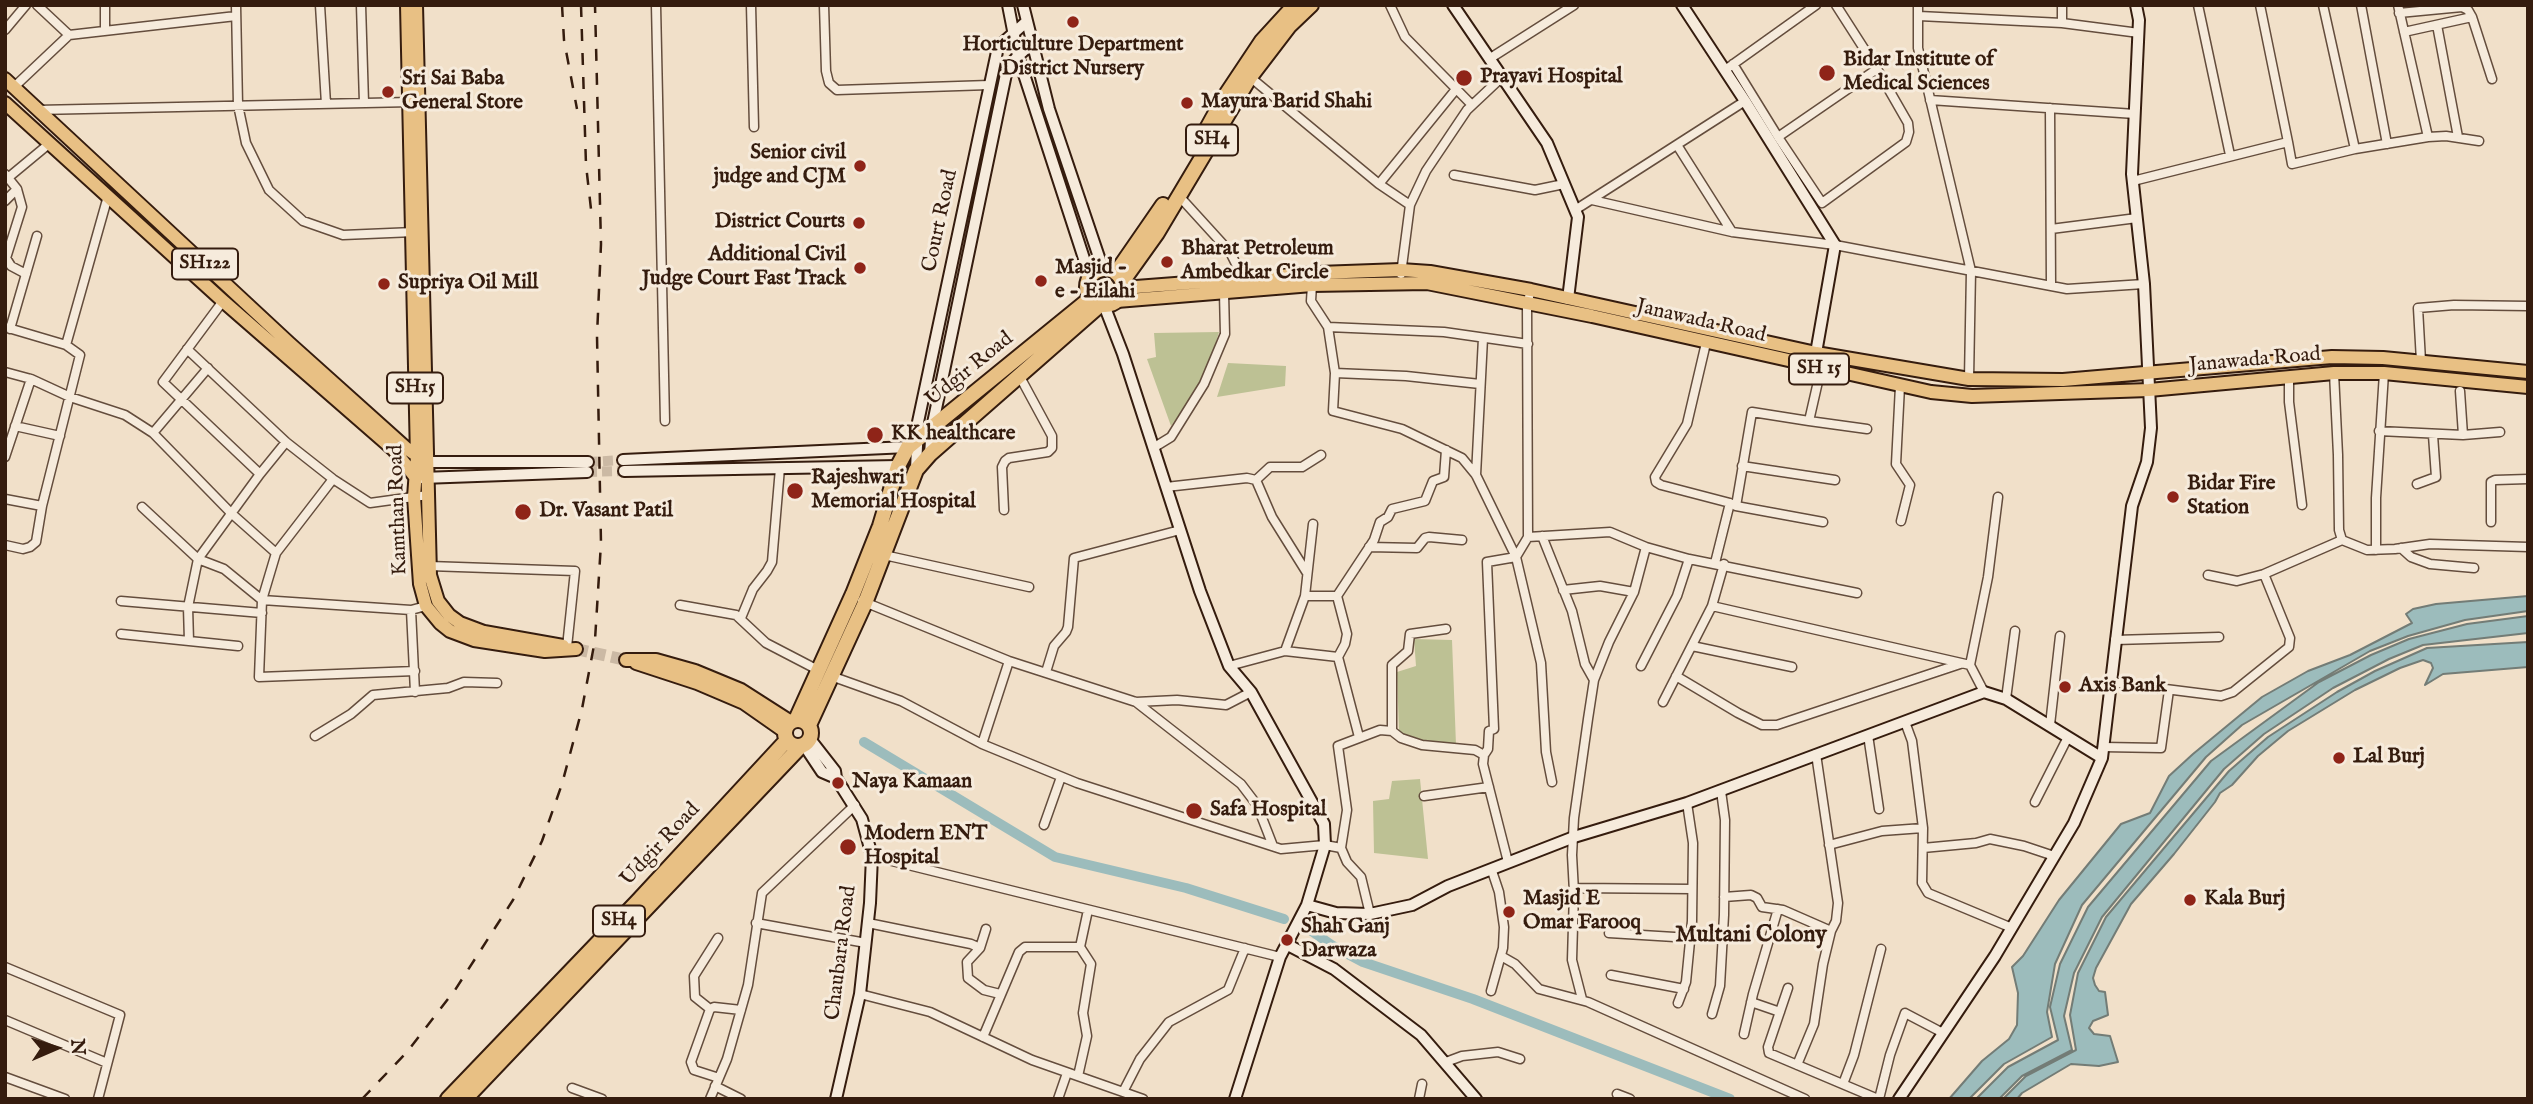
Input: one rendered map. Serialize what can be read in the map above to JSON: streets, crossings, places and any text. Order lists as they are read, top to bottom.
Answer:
{
  "streets": {
    "highway": ["SH4", "Udgir Road"],
    "main road": [
      "SH122",
      "Janawada Road",
      "SH 15",
      "SH15",
      "Kamthan Road"
    ],
    "street": ["Court Road", "Chaubara Road"]
  },
  "crossings": [
    ["Court Road", "Udgir Road"],
    ["SH122", "Kamthan Road"],
    ["Janawada Road", "Udgir Road"],
    ["Udgir Road", "Chaubara Road"]
  ],
  "districts": ["Multani Colony"],
  "places": [
    "Horticulture Department District Nursery",
    "Bidar Institute of Medical Sciences",
    "Prayavi Hospital",
    "Sri Sai Baba General Store",
    "Mayura Barid Shahi",
    "Senior civil judge and CJM",
    "District Courts",
    "Bharat Petroleum Ambedkar Circle",
    "Additional Civil Judge Court Fast Track",
    "Masjid - e - Eilahi",
    "Supriya Oil Mill",
    "KK healthcare",
    "Rajeshwari Memorial Hospital",
    "Bidar Fire Station",
    "Dr. Vasant Patil",
    "Axis Bank",
    "Lal Burj",
    "Naya Kamaan",
    "Safa Hospital",
    "Modern ENT Hospital",
    "Kala Burj",
    "Masjid E Omar Farooq",
    "Shah Ganj Darwaza"
  ],
  "north": "right"
}
